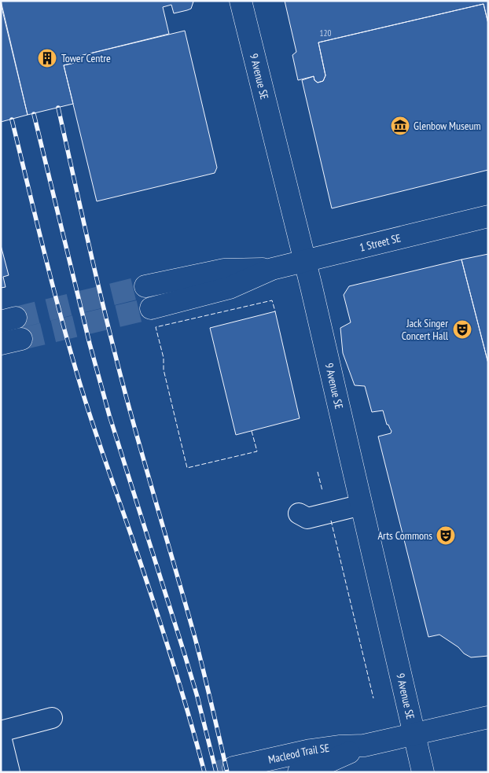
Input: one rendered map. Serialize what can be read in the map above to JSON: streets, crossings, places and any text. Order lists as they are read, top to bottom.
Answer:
{
  "streets": {
    "main road": ["9 Avenue SE", "1 Street SE", "Macleod Trail SE"]
  },
  "crossings": [
    ["9 Avenue SE", "1 Street SE"],
    ["9 Avenue SE", "Macleod Trail SE"]
  ],
  "places": {
    "building": ["Tower Centre"],
    "museum": ["Glenbow Museum"],
    "theatre": ["Jack Singer Concert Hall", "Arts Commons"]
  },
  "house_numbers": ["120"]
}
